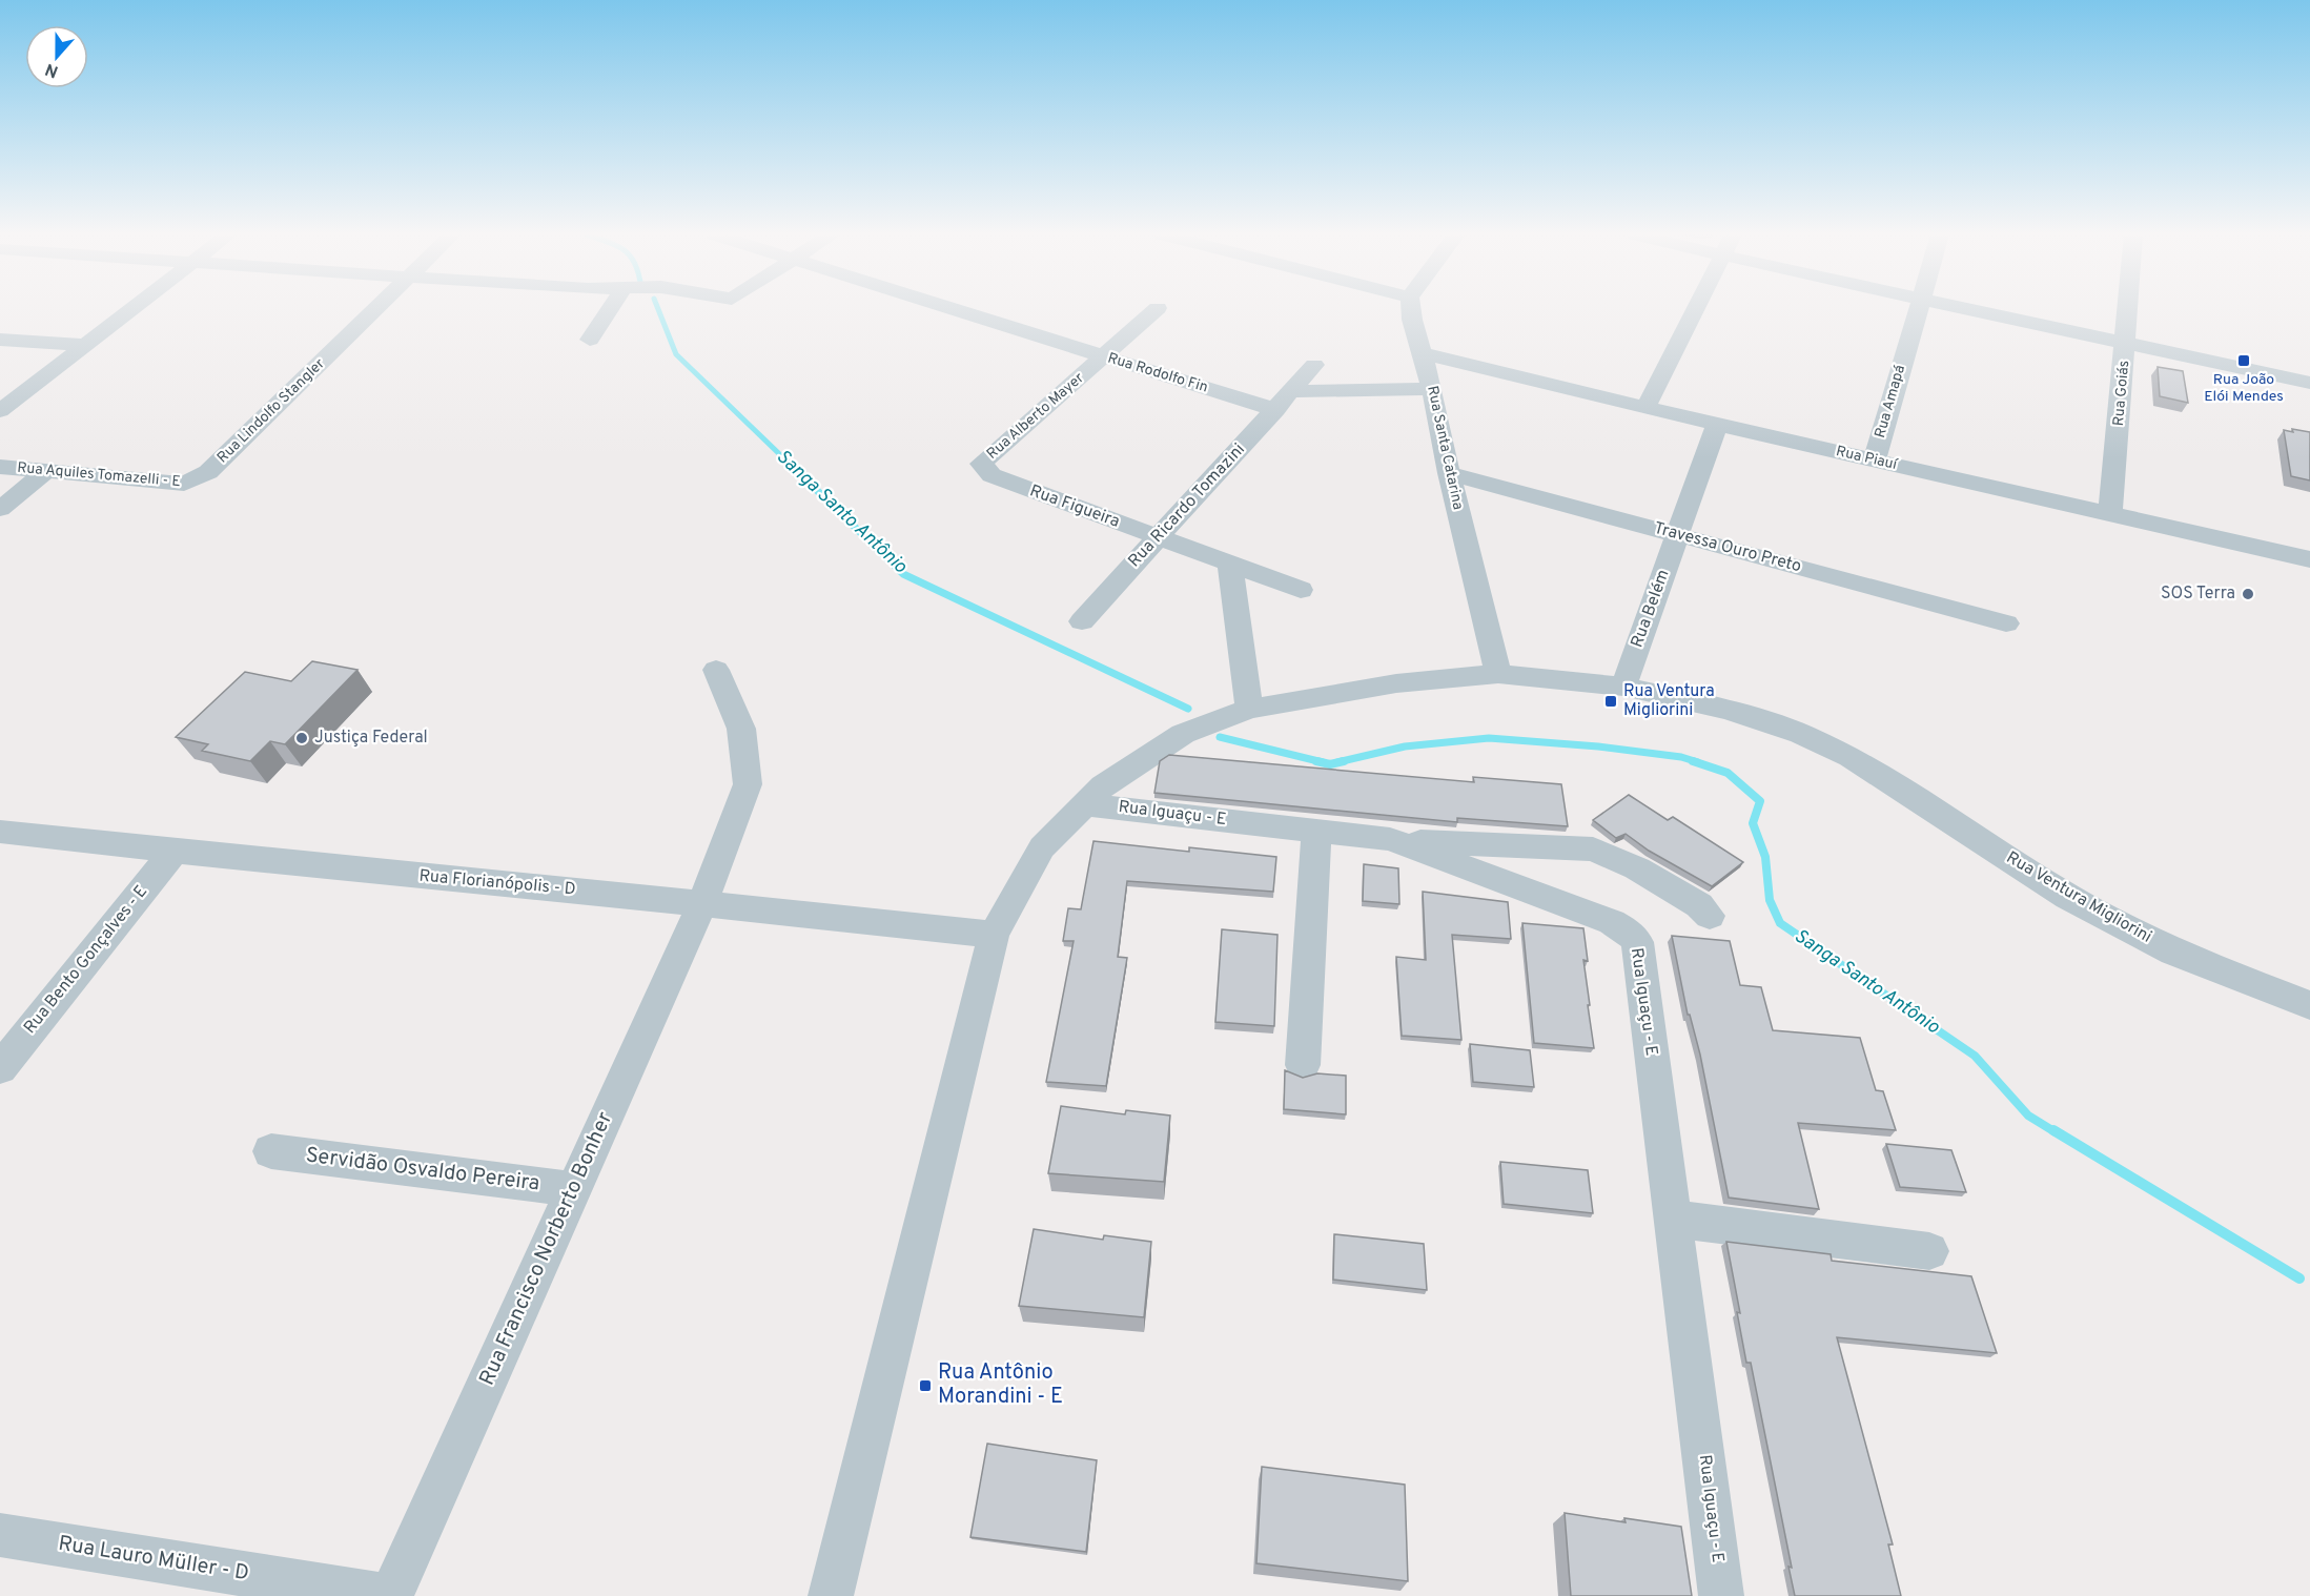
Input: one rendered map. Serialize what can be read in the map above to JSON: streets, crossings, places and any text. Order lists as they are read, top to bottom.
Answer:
{
  "streets": {
    "street": [
      "Rua Rodolfo Fin",
      "Rua Goiás",
      "Rua Amapá",
      "Rua Lindolfo Stangler",
      "Rua Alberto Mayer",
      "Rua Santa Catarina",
      "Rua Piauí",
      "Rua Aquiles Tomazelli - E",
      "Rua Ricardo Tomazini",
      "Rua Figueira",
      "Travessa Ouro Preto",
      "Rua Belém",
      "Rua Iguaçu - E",
      "Rua Florianópolis - D",
      "Rua Ventura Migliorini",
      "Rua Bento Gonçalves - E",
      "Servidão Osvaldo Pereira",
      "Rua Francisco Norberto Bonher",
      "Rua Lauro Müller - D"
    ]
  },
  "crossings": [
    ["Rua Rodolfo Fin", "Rua Alberto Mayer"],
    ["Rua Rodolfo Fin", "Rua Ricardo Tomazini"],
    ["Rua Goiás", "Rua Piauí"],
    ["Rua Amapá", "Rua Piauí"],
    ["Rua Lindolfo Stangler", "Rua Aquiles Tomazelli - E"],
    ["Rua Alberto Mayer", "Rua Figueira"],
    ["Rua Santa Catarina", "Rua Piauí"],
    ["Rua Santa Catarina", "Travessa Ouro Preto"],
    ["Rua Santa Catarina", "Rua Ventura Migliorini"],
    ["Rua Piauí", "Rua Belém"],
    ["Rua Ricardo Tomazini", "Rua Figueira"],
    ["Travessa Ouro Preto", "Rua Belém"],
    ["Rua Belém", "Rua Ventura Migliorini"],
    ["Rua Florianópolis - D", "Rua Bento Gonçalves - E"],
    ["Rua Florianópolis - D", "Rua Francisco Norberto Bonher"],
    ["Servidão Osvaldo Pereira", "Rua Francisco Norberto Bonher"]
  ],
  "water": ["Sanga Santo Antônio"],
  "places": {
    "transit": ["Rua João Elói Mendes", "Rua Ventura Migliorini", "Rua Antônio Morandini - E"],
    "other": ["SOS Terra", "Justiça Federal"]
  },
  "north": "bottom"
}
